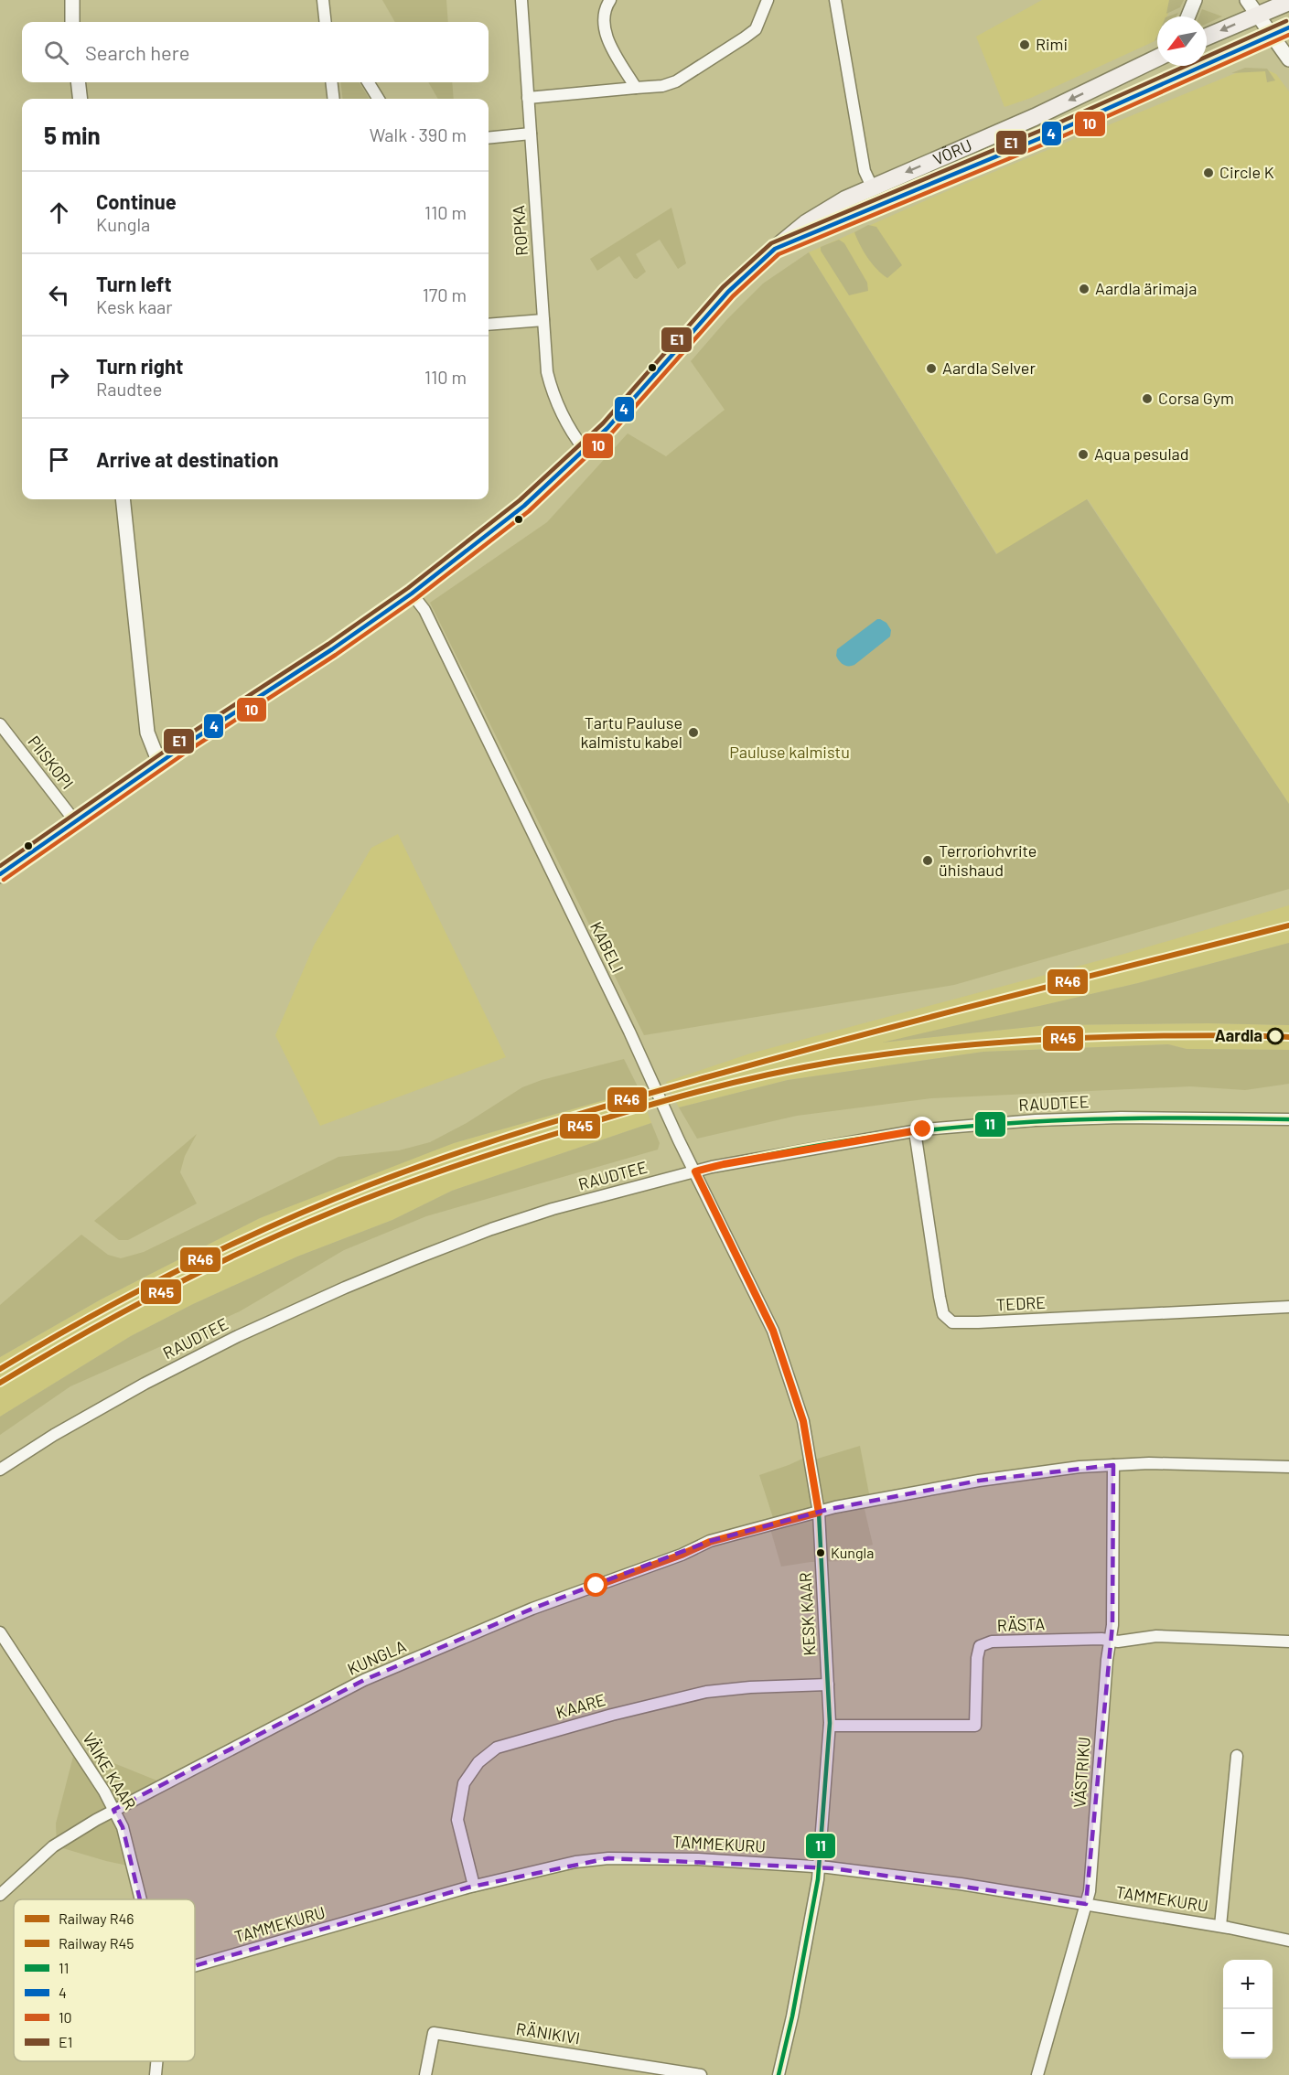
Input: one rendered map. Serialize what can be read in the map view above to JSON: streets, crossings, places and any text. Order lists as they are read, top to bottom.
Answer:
{
  "streets": {
    "main road": ["VÕRU"],
    "street": [
      "ROPKA",
      "PIISKOPI",
      "KABELI",
      "RAUDTEE",
      "TEDRE",
      "KESK KAAR",
      "RÄSTA",
      "KUNGLA",
      "KAARE",
      "VÄIKE KAAR",
      "VÄSTRIKU",
      "TAMMEKURU",
      "RÄNIKIVI"
    ]
  },
  "crossings": [
    ["VÕRU", "ROPKA"],
    ["VÕRU", "PIISKOPI"],
    ["VÕRU", "KABELI"],
    ["KABELI", "RAUDTEE"],
    ["KABELI", "KESK KAAR"],
    ["RAUDTEE", "TEDRE"],
    ["RAUDTEE", "KESK KAAR"],
    ["KESK KAAR", "RÄSTA"],
    ["KESK KAAR", "KUNGLA"],
    ["KESK KAAR", "KAARE"],
    ["KESK KAAR", "TAMMEKURU"],
    ["RÄSTA", "VÄSTRIKU"],
    ["KUNGLA", "VÄIKE KAAR"],
    ["KUNGLA", "VÄSTRIKU"],
    ["KAARE", "TAMMEKURU"],
    ["VÄSTRIKU", "TAMMEKURU"]
  ],
  "parks": ["Pauluse kalmistu"],
  "places": [
    "Rimi",
    "Circle K",
    "Aardla ärimaja",
    "Aardla Selver",
    "Corsa Gym",
    "Aqua pesulad",
    "Tartu Pauluse kalmistu kabel",
    "Terroriohvrite ühishaud",
    "Aardla",
    "Kungla"
  ],
  "lines": [
    "transit line E1",
    "transit line 4",
    "transit line 10",
    "rail line R46",
    "rail line R45",
    "transit line 11"
  ],
  "legend": [
    "Railway R46",
    "Railway R45",
    "11",
    "4",
    "10",
    "E1"
  ],
  "north": "bottom left",
  "page": {
    "search": "Search here",
    "heading": ["5 min", "Walk · 390 m"],
    "list": [
      ["Continue", "Kungla", "110 m"],
      ["Turn left", "Kesk kaar", "170 m"],
      ["Turn right", "Raudtee", "110 m"],
      "Arrive at destination"
    ],
    "map_buttons": ["+", "−"]
  }
}
